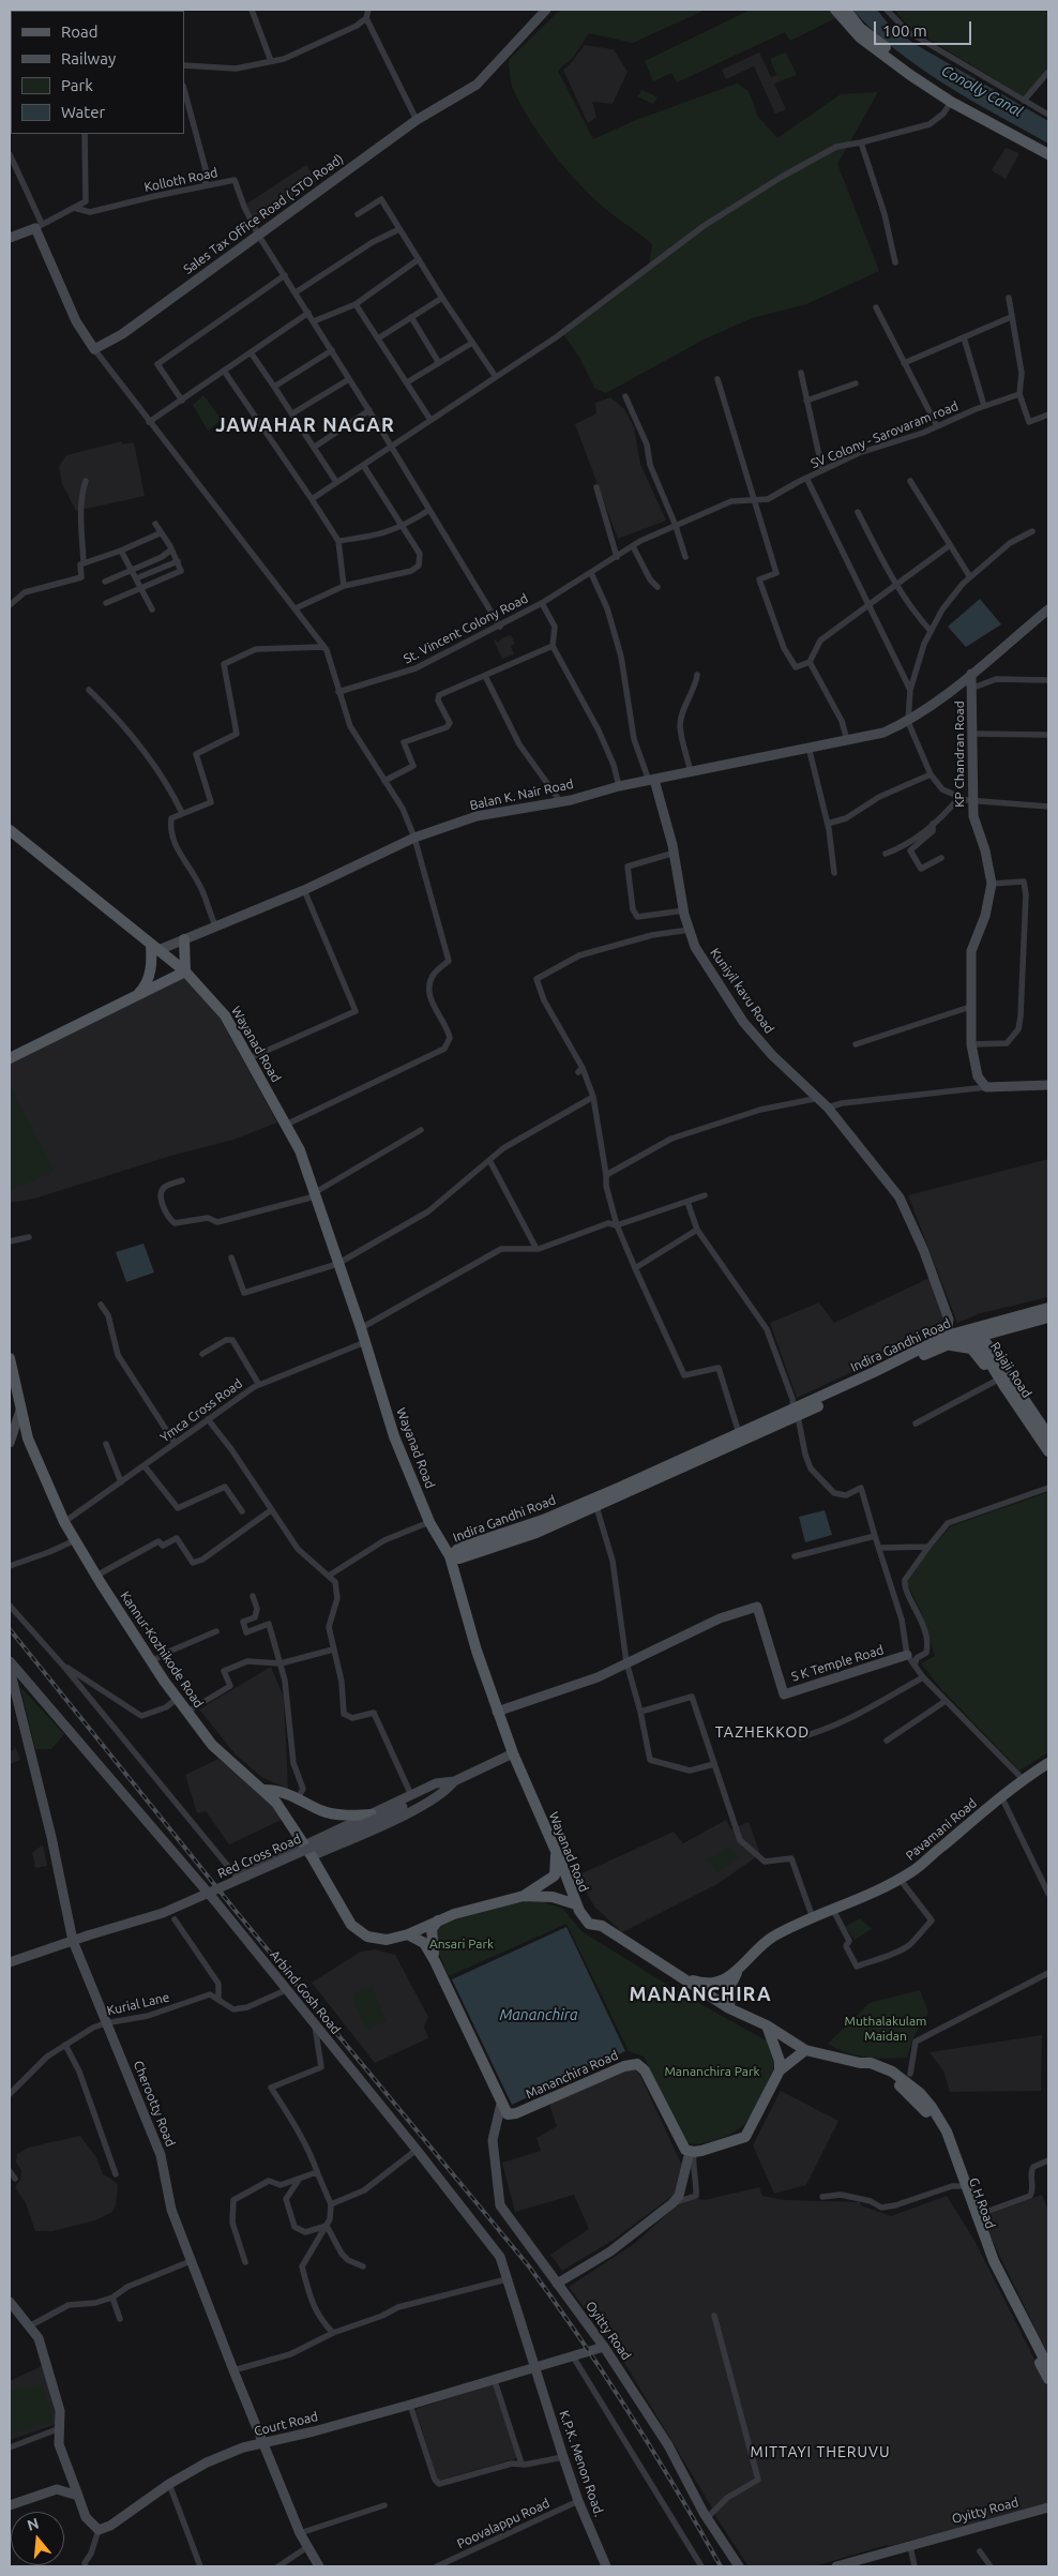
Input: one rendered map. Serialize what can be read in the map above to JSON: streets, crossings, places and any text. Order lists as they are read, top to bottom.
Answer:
{
  "streets": {
    "main road": [
      "Sales Tax Office Road ( STO Road)",
      "KP Chandran Road",
      "Balan K. Nair Road",
      "Kuniyil kavu Road",
      "Wayanad Road",
      "Indira Gandhi Road",
      "Rajaji Road",
      "Kannur-Kozhikode Road",
      "S K Temple Road",
      "Pavamani Road",
      "Red Cross Road",
      "Arbind Gosh Road",
      "Mananchira Road",
      "Cherootty Road",
      "G H Road",
      "Oyitty Road",
      "Court Road",
      "K.P.K. Menon Road."
    ],
    "street": [
      "Kolloth Road",
      "SV Colony - Sarovaram road",
      "St. Vincent Colony Road",
      "Ymca Cross Road",
      "Kurial Lane",
      "Poovalappu Road"
    ]
  },
  "crossings": [
    ["Kolloth Road", "Sales Tax Office Road ( STO Road)"],
    ["SV Colony - Sarovaram road", "St. Vincent Colony Road"],
    ["KP Chandran Road", "Balan K. Nair Road"],
    ["Balan K. Nair Road", "Kuniyil kavu Road"],
    ["Balan K. Nair Road", "Wayanad Road"],
    ["Kuniyil kavu Road", "Indira Gandhi Road"],
    ["Wayanad Road", "Indira Gandhi Road"],
    ["Wayanad Road", "Ymca Cross Road"],
    ["Wayanad Road", "S K Temple Road"],
    ["Wayanad Road", "Red Cross Road"],
    ["Wayanad Road", "G H Road"],
    ["Indira Gandhi Road", "Rajaji Road"],
    ["Ymca Cross Road", "Kannur-Kozhikode Road"],
    ["Red Cross Road", "Cherootty Road"],
    ["Arbind Gosh Road", "Kurial Lane"],
    ["Arbind Gosh Road", "Court Road"],
    ["Arbind Gosh Road", "K.P.K. Menon Road."],
    ["Kurial Lane", "Cherootty Road"],
    ["Mananchira Road", "Oyitty Road"],
    ["Cherootty Road", "Court Road"],
    ["Oyitty Road", "Court Road"],
    ["Court Road", "K.P.K. Menon Road."],
    ["K.P.K. Menon Road.", "Poovalappu Road"]
  ],
  "districts": [
    "JAWAHAR NAGAR",
    "TAZHEKKOD",
    "MANANCHIRA",
    "MITTAYI THERUVU"
  ],
  "water": ["Conolly Canal", "Mananchira"],
  "parks": ["Ansari Park", "Muthalakulam Maidan", "Mananchira Park"],
  "legend": [
    "Road",
    "Railway",
    "Park",
    "Water"
  ],
  "scale_bar": "100 m",
  "north": "top"
}
